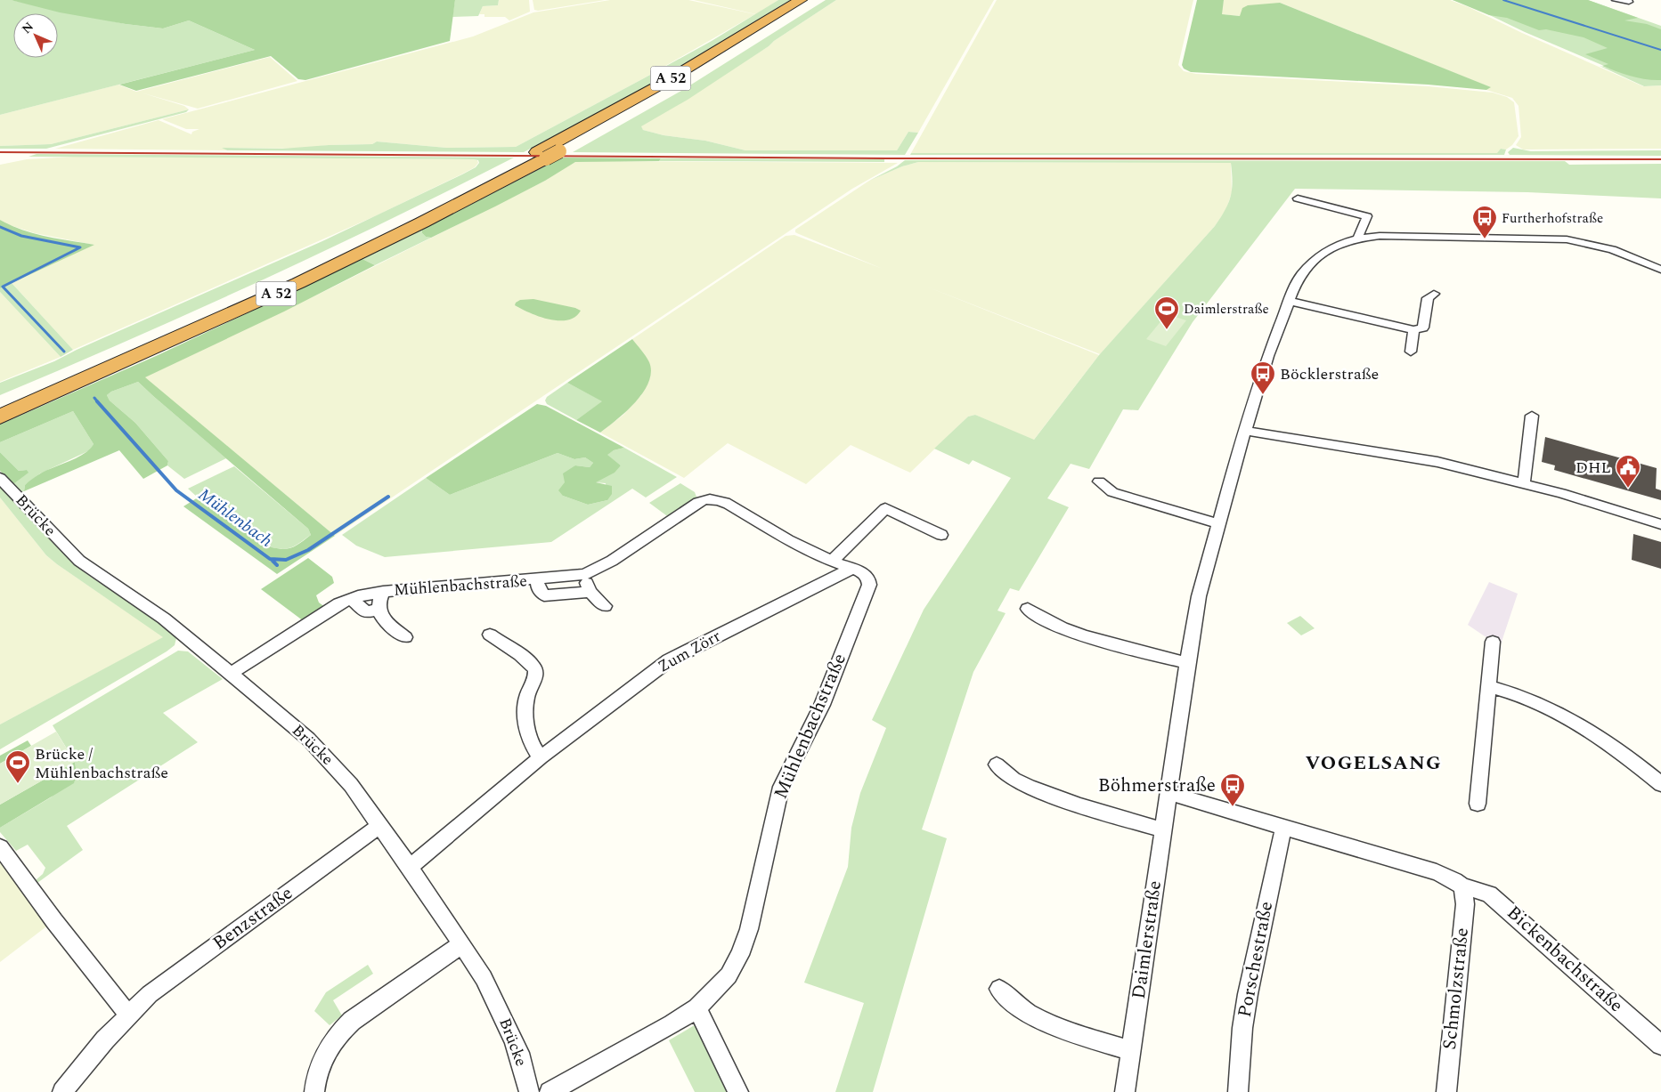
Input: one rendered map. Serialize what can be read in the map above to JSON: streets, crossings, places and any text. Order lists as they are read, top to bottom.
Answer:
{
  "streets": {
    "highway": ["A 52"],
    "street": [
      "Brücke",
      "Mühlenbachstraße",
      "Zum Zörr",
      "Benzstraße",
      "Daimlerstraße",
      "Porschestraße",
      "Bickenbachstraße",
      "Schmolzstraße"
    ]
  },
  "crossings": [
    ["Brücke", "Mühlenbachstraße"],
    ["Brücke", "Zum Zörr"],
    ["Brücke", "Benzstraße"],
    ["Mühlenbachstraße", "Zum Zörr"],
    ["Bickenbachstraße", "Schmolzstraße"]
  ],
  "districts": ["VOGELSANG"],
  "water": ["Mühlenbach"],
  "places": {
    "bus stop": ["Furtherhofstraße", "Böcklerstraße", "Böhmerstraße"],
    "sports": ["Daimlerstraße", "Brücke / Mühlenbachstraße"],
    "public building": ["DHL"]
  },
  "north": "top left"
}
